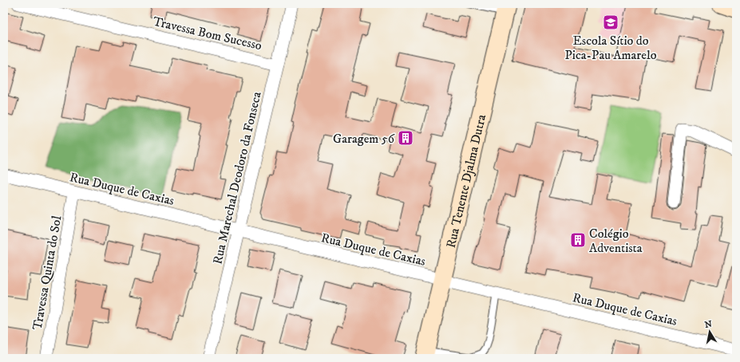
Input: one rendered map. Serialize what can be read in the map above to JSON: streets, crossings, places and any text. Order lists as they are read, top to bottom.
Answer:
{
  "streets": {
    "main road": ["Rua Tenente Djalma Dutra"],
    "street": [
      "Travessa Bom Sucesso",
      "Rua Marechal Deodoro da Fonseca",
      "Rua Duque de Caxias",
      "Travessa Quinta do Sol"
    ]
  },
  "crossings": [
    ["Travessa Bom Sucesso", "Rua Marechal Deodoro da Fonseca"],
    ["Rua Marechal Deodoro da Fonseca", "Rua Duque de Caxias"],
    ["Rua Tenente Djalma Dutra", "Rua Duque de Caxias"],
    ["Rua Duque de Caxias", "Travessa Quinta do Sol"]
  ],
  "places": {
    "school or university": ["Escola Sítio do Pica-Pau Amarelo"],
    "building": ["Garagem 56", "Colégio Adventista"]
  },
  "north": "top"
}
